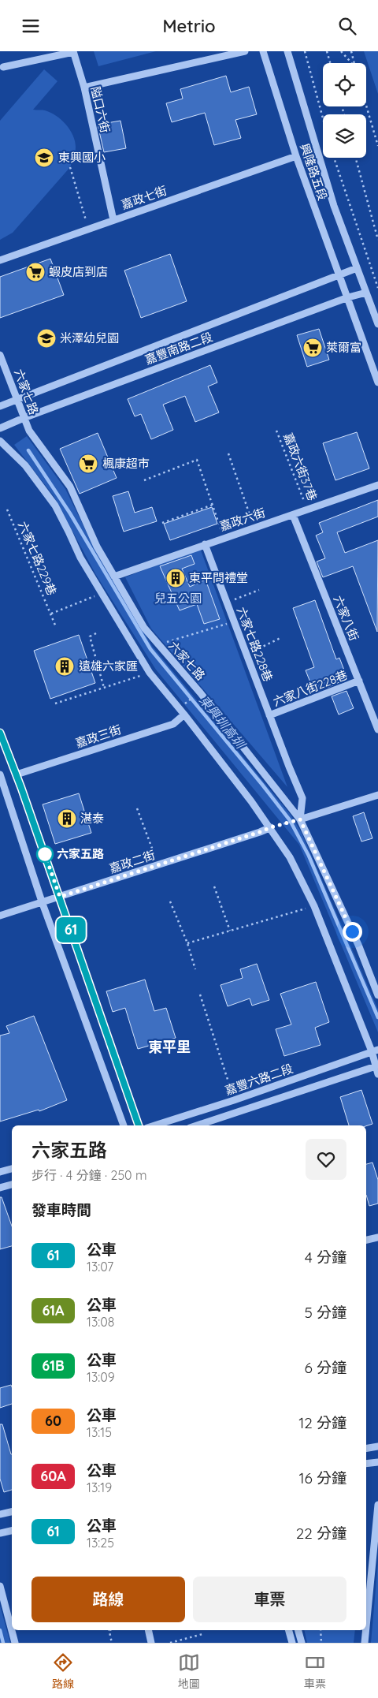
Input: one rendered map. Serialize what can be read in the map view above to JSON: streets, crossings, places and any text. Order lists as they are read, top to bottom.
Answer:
{
  "streets": {
    "street": [
      "隘口六街",
      "興隆路五段",
      "嘉政七街",
      "嘉豐南路二段",
      "六家七路",
      "嘉政六街",
      "六家八街",
      "六家七路228巷",
      "六家八街228巷",
      "嘉政三街",
      "嘉政二街",
      "嘉豐六路二段"
    ],
    "path": ["嘉政六街37巷", "六家七路229巷"]
  },
  "crossings": [
    ["隘口六街", "嘉政七街"],
    ["興隆路五段", "嘉政七街"],
    ["興隆路五段", "嘉豐南路二段"],
    ["嘉豐南路二段", "六家七路"],
    ["六家七路", "嘉政六街"],
    ["六家七路", "六家七路228巷"],
    ["嘉政六街37巷", "嘉政六街"],
    ["嘉政六街", "六家八街"],
    ["嘉政六街", "六家七路228巷"],
    ["六家八街", "六家八街228巷"],
    ["六家七路228巷", "六家八街228巷"]
  ],
  "districts": ["東平里"],
  "water": ["東興圳高圳"],
  "parks": ["兒五公園"],
  "places": {
    "school or university": ["東興國小", "米澤幼兒園"],
    "supermarket": ["蝦皮店到店", "萊爾富", "楓康超市"],
    "building": ["東平問禮堂", "遠雄六家匯", "湛泰"],
    "other": ["六家五路"]
  },
  "lines": ["bus line 61"],
  "page": {
    "header": "Metrio",
    "on_map": "61",
    "heading": [
      ["六家五路", "步行 · 4 分鐘 · 250 m"],
      "發車時間"
    ],
    "list": [
      {
        "mark": "61",
        "name": "公車",
        "note": "13:07",
        "value": "4 分鐘"
      },
      {
        "mark": "61A",
        "name": "公車",
        "note": "13:08",
        "value": "5 分鐘"
      },
      {
        "mark": "61B",
        "name": "公車",
        "note": "13:09",
        "value": "6 分鐘"
      },
      {
        "mark": "60",
        "name": "公車",
        "note": "13:15",
        "value": "12 分鐘"
      },
      {
        "mark": "60A",
        "name": "公車",
        "note": "13:19",
        "value": "16 分鐘"
      },
      {
        "mark": "61",
        "name": "公車",
        "note": "13:25",
        "value": "22 分鐘"
      }
    ],
    "buttons": ["路線", "車票"],
    "tabs": ["路線", "地圖", "車票"]
  }
}
